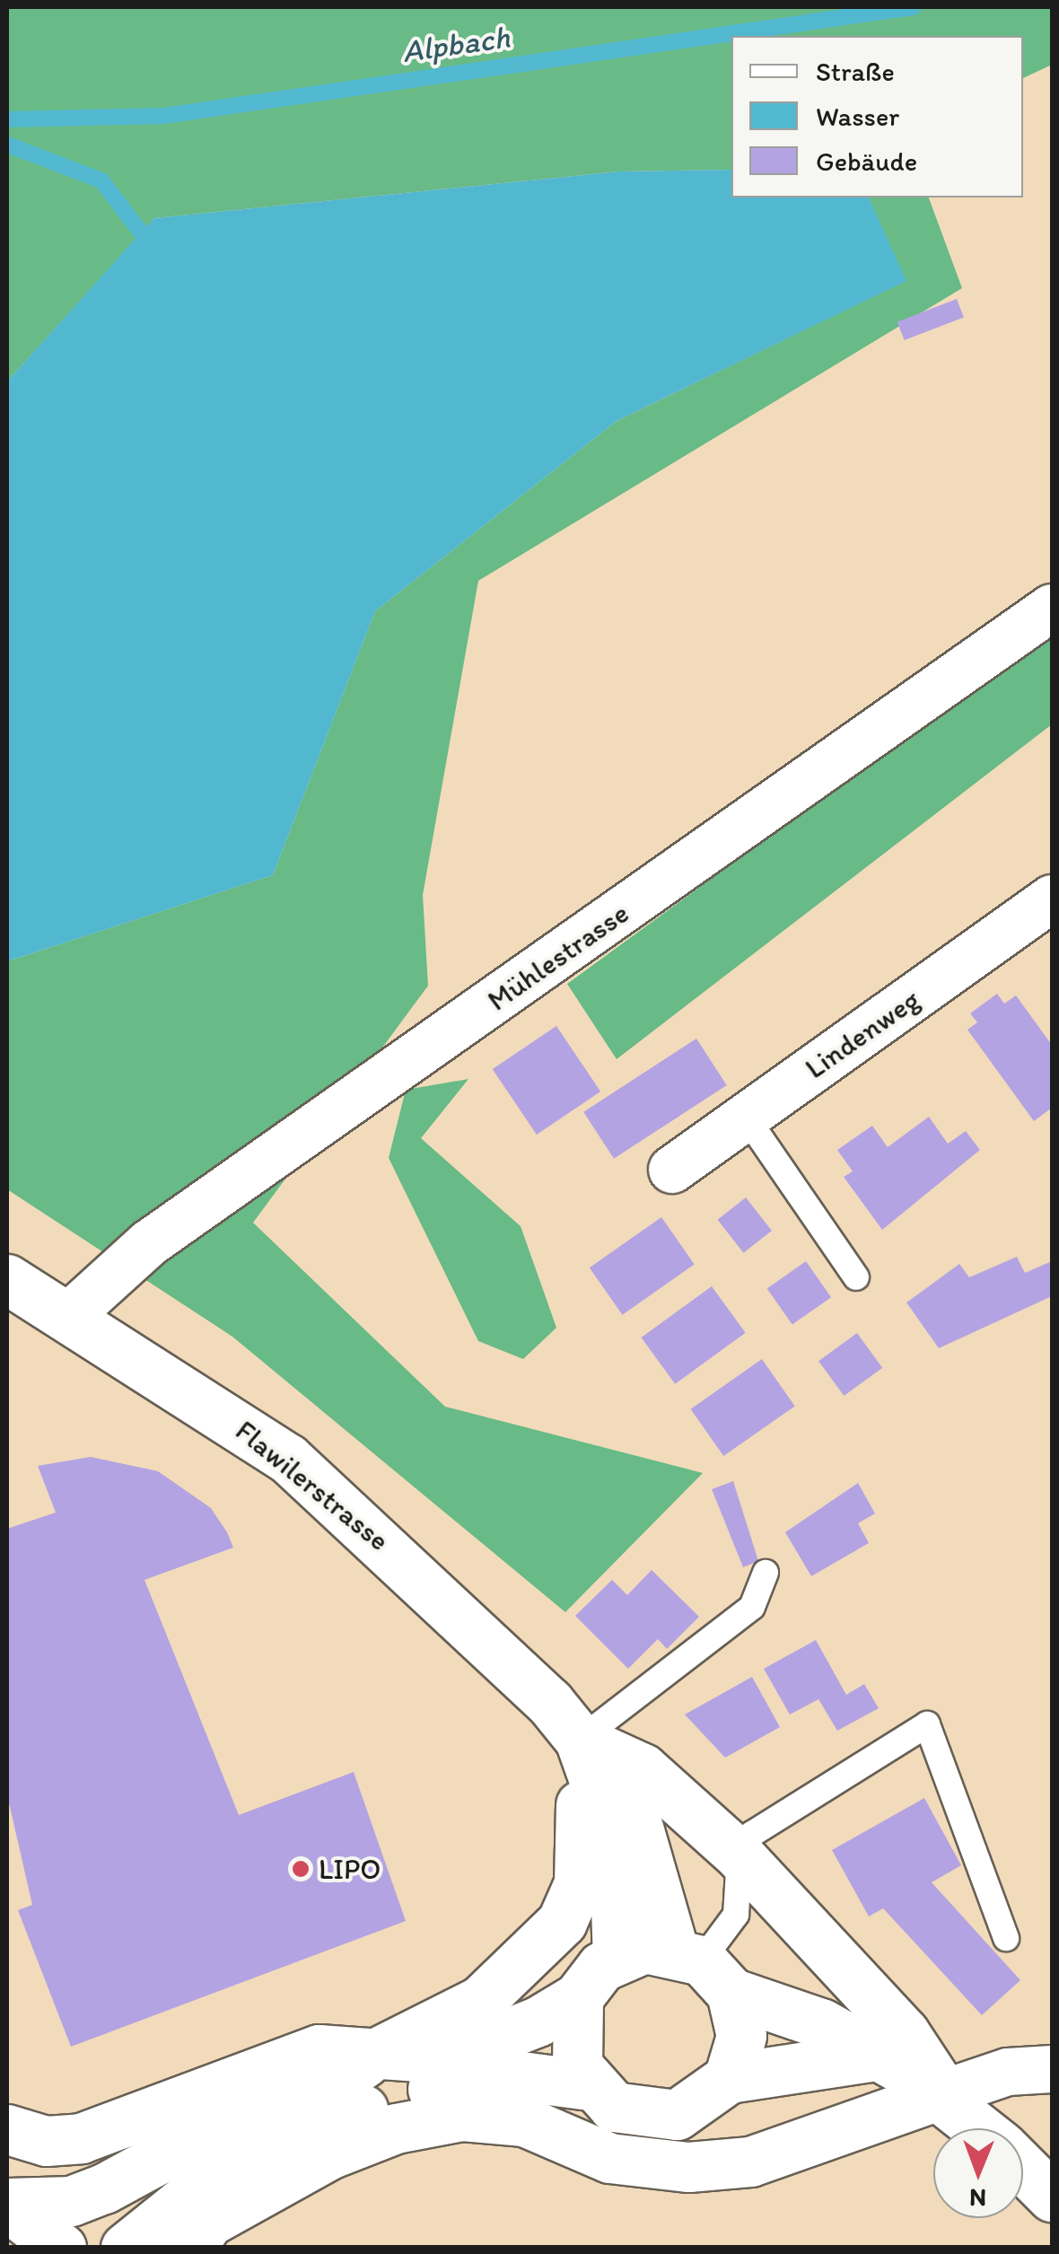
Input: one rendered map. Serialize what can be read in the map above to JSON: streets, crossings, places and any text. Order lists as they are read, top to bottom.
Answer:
{
  "streets": {
    "main road": ["Flawilerstrasse"],
    "street": ["Mühlestrasse", "Lindenweg"]
  },
  "crossings": [
    ["Mühlestrasse", "Flawilerstrasse"]
  ],
  "water": ["Alpbach"],
  "places": ["LIPO"],
  "legend": ["Straße", "Wasser", "Gebäude"],
  "north": "bottom"
}
